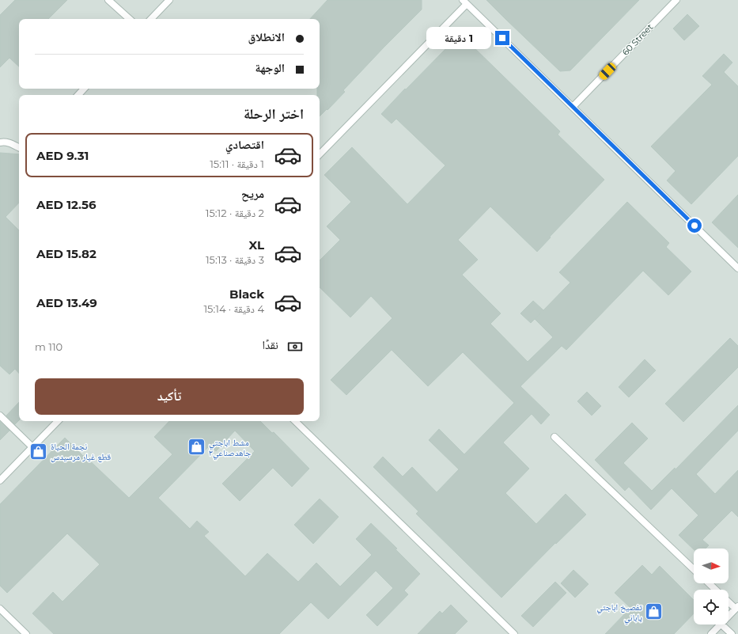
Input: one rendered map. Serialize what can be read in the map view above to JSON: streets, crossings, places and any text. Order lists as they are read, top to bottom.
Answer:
{
  "streets": {
    "lane": ["60 Street"]
  },
  "places": {
    "shop": ["مشط اباجتي جاهدصناعي٣", "نجمة الحياة قطع غيار مرسيدس", "تفصيخ اباجتي ياباني"]
  },
  "north": "right",
  "page": {
    "banner": ["الانطلاق", "الوجهة"],
    "bubble": "1 دقيقة",
    "heading": "اختر الرحلة",
    "list": [
      {
        "name": "اقتصادي",
        "note": "1 دقيقة · 15:11",
        "value": "AED 9.31"
      },
      {
        "name": "مريح",
        "note": "2 دقيقة · 15:12",
        "value": "AED 12.56"
      },
      {
        "name": "XL",
        "note": "3 دقيقة · 15:13",
        "value": "AED 15.82"
      },
      {
        "name": "Black",
        "note": "4 دقيقة · 15:14",
        "value": "AED 13.49"
      }
    ],
    "pay": ["نقدًا", "110 m"],
    "buttons": "تأكيد"
  }
}
